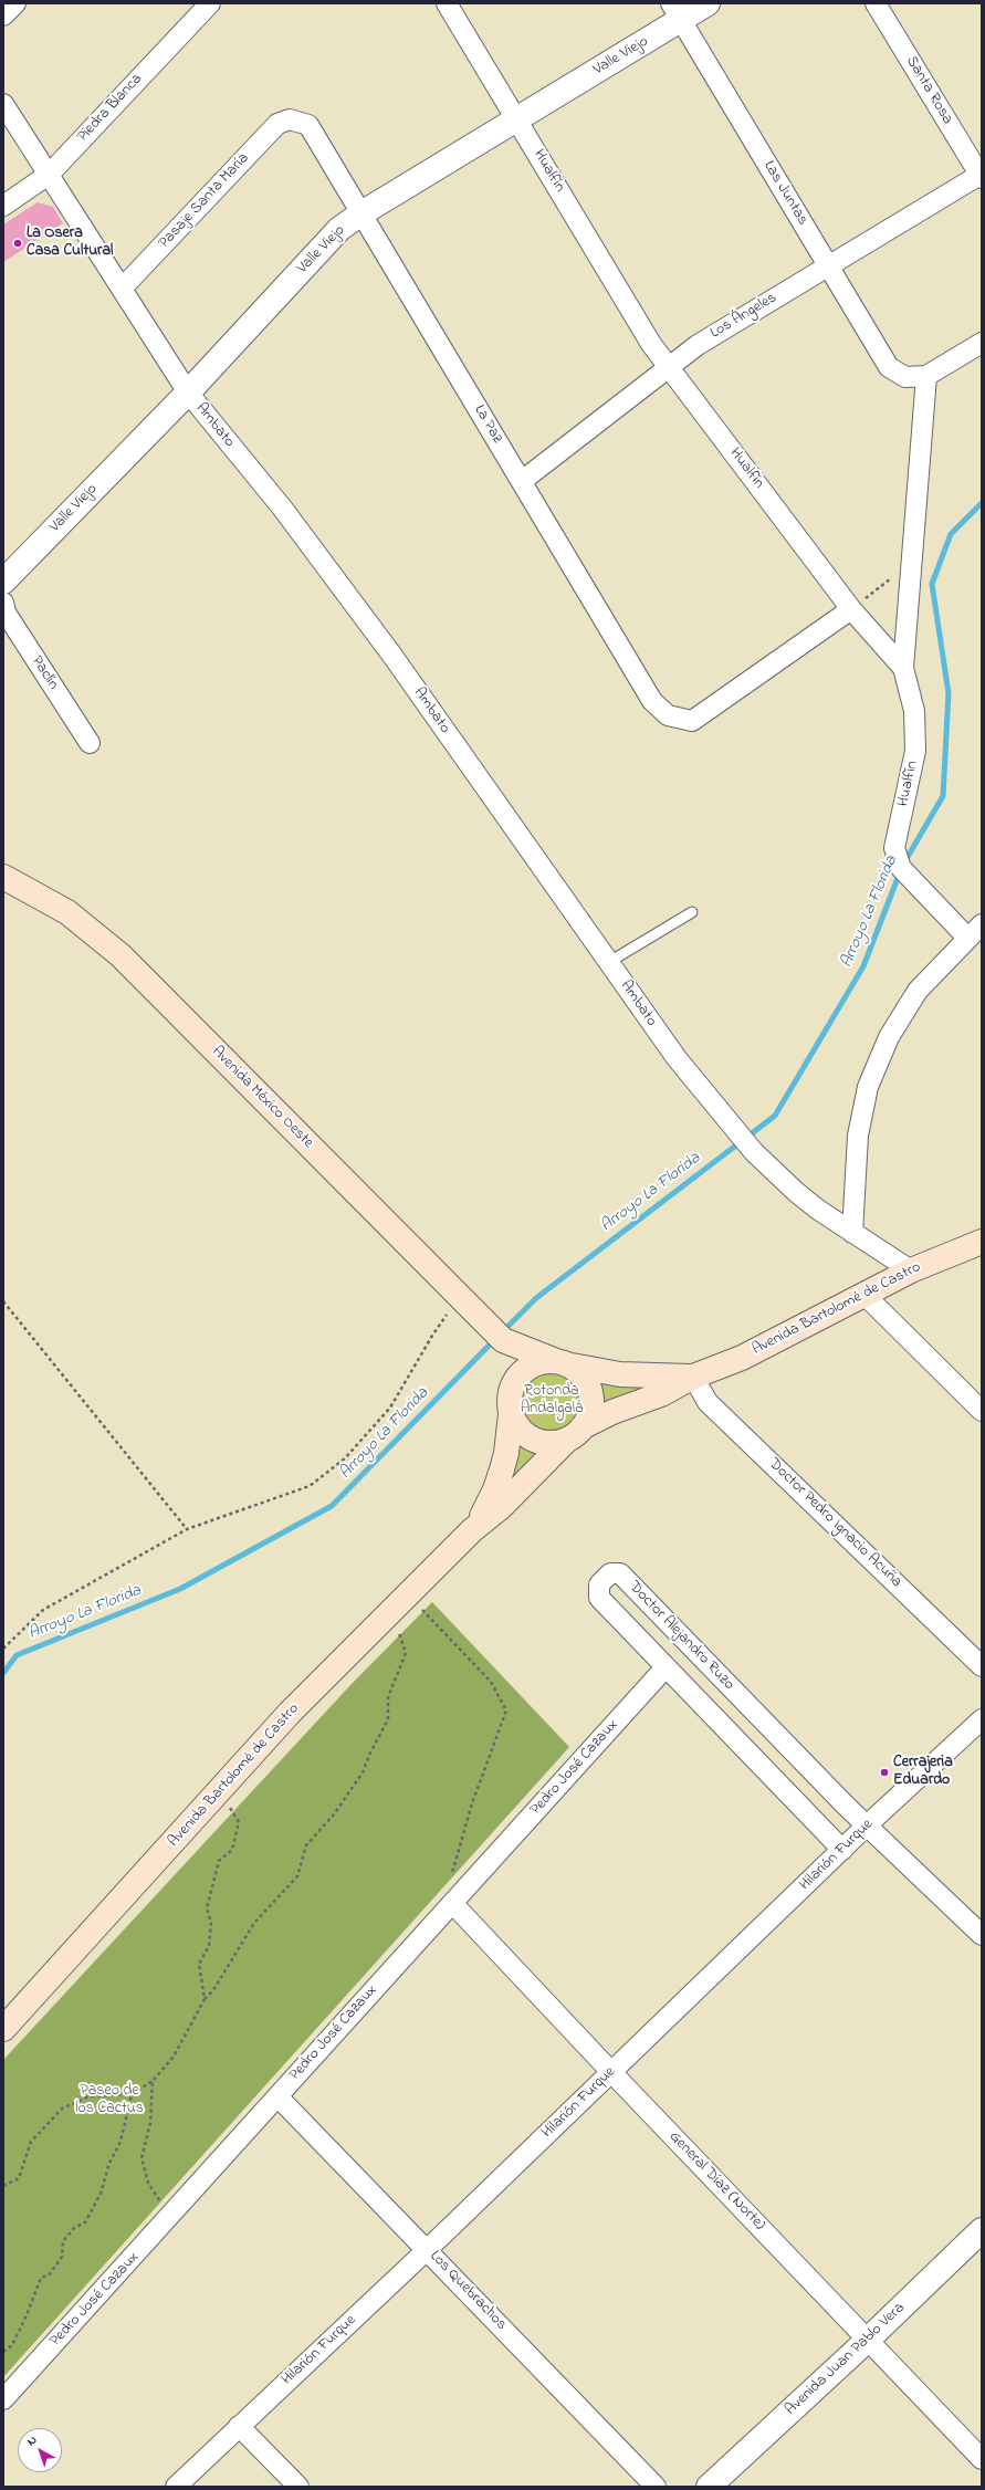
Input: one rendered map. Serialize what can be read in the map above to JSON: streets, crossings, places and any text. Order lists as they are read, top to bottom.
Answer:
{
  "streets": {
    "main road": ["Avenida México Oeste", "Avenida Bartolomé de Castro"],
    "street": [
      "Valle Viejo",
      "Santa Rosa",
      "Piedra Blanca",
      "Hualfín",
      "Las Juntas",
      "Pasaje Santa María",
      "Los Ángeles",
      "La Paz",
      "Ambato",
      "Paclín",
      "Doctor Pedro Ignacio Acuña",
      "Doctor Alejandro Ruzo",
      "Pedro José Cazaux",
      "Hilarión Furque",
      "General Díaz (Norte)",
      "Los Quebrachos",
      "Avenida Juan Pablo Vera"
    ]
  },
  "crossings": [
    ["Valle Viejo", "Hualfín"],
    ["Valle Viejo", "Las Juntas"],
    ["Valle Viejo", "La Paz"],
    ["Valle Viejo", "Ambato"],
    ["Santa Rosa", "Los Ángeles"],
    ["Piedra Blanca", "Ambato"],
    ["Hualfín", "Los Ángeles"],
    ["Hualfín", "La Paz"],
    ["Las Juntas", "Los Ángeles"],
    ["Pasaje Santa María", "La Paz"],
    ["Pasaje Santa María", "Ambato"],
    ["Los Ángeles", "La Paz"],
    ["Ambato", "Avenida Bartolomé de Castro"],
    ["Avenida México Oeste", "Avenida Bartolomé de Castro"],
    ["Avenida Bartolomé de Castro", "Doctor Pedro Ignacio Acuña"],
    ["Doctor Alejandro Ruzo", "Pedro José Cazaux"],
    ["Doctor Alejandro Ruzo", "Hilarión Furque"],
    ["Pedro José Cazaux", "General Díaz (Norte)"],
    ["Pedro José Cazaux", "Los Quebrachos"],
    ["Hilarión Furque", "General Díaz (Norte)"],
    ["Hilarión Furque", "Los Quebrachos"],
    ["General Díaz (Norte)", "Avenida Juan Pablo Vera"]
  ],
  "water": ["Arroyo La Florida"],
  "parks": ["Rotonda Andalgalá", "Paseo de los Cactus"],
  "places": ["La Osera Casa Cultural", "Cerrajeria Eduardo"],
  "north": "top left"
}
